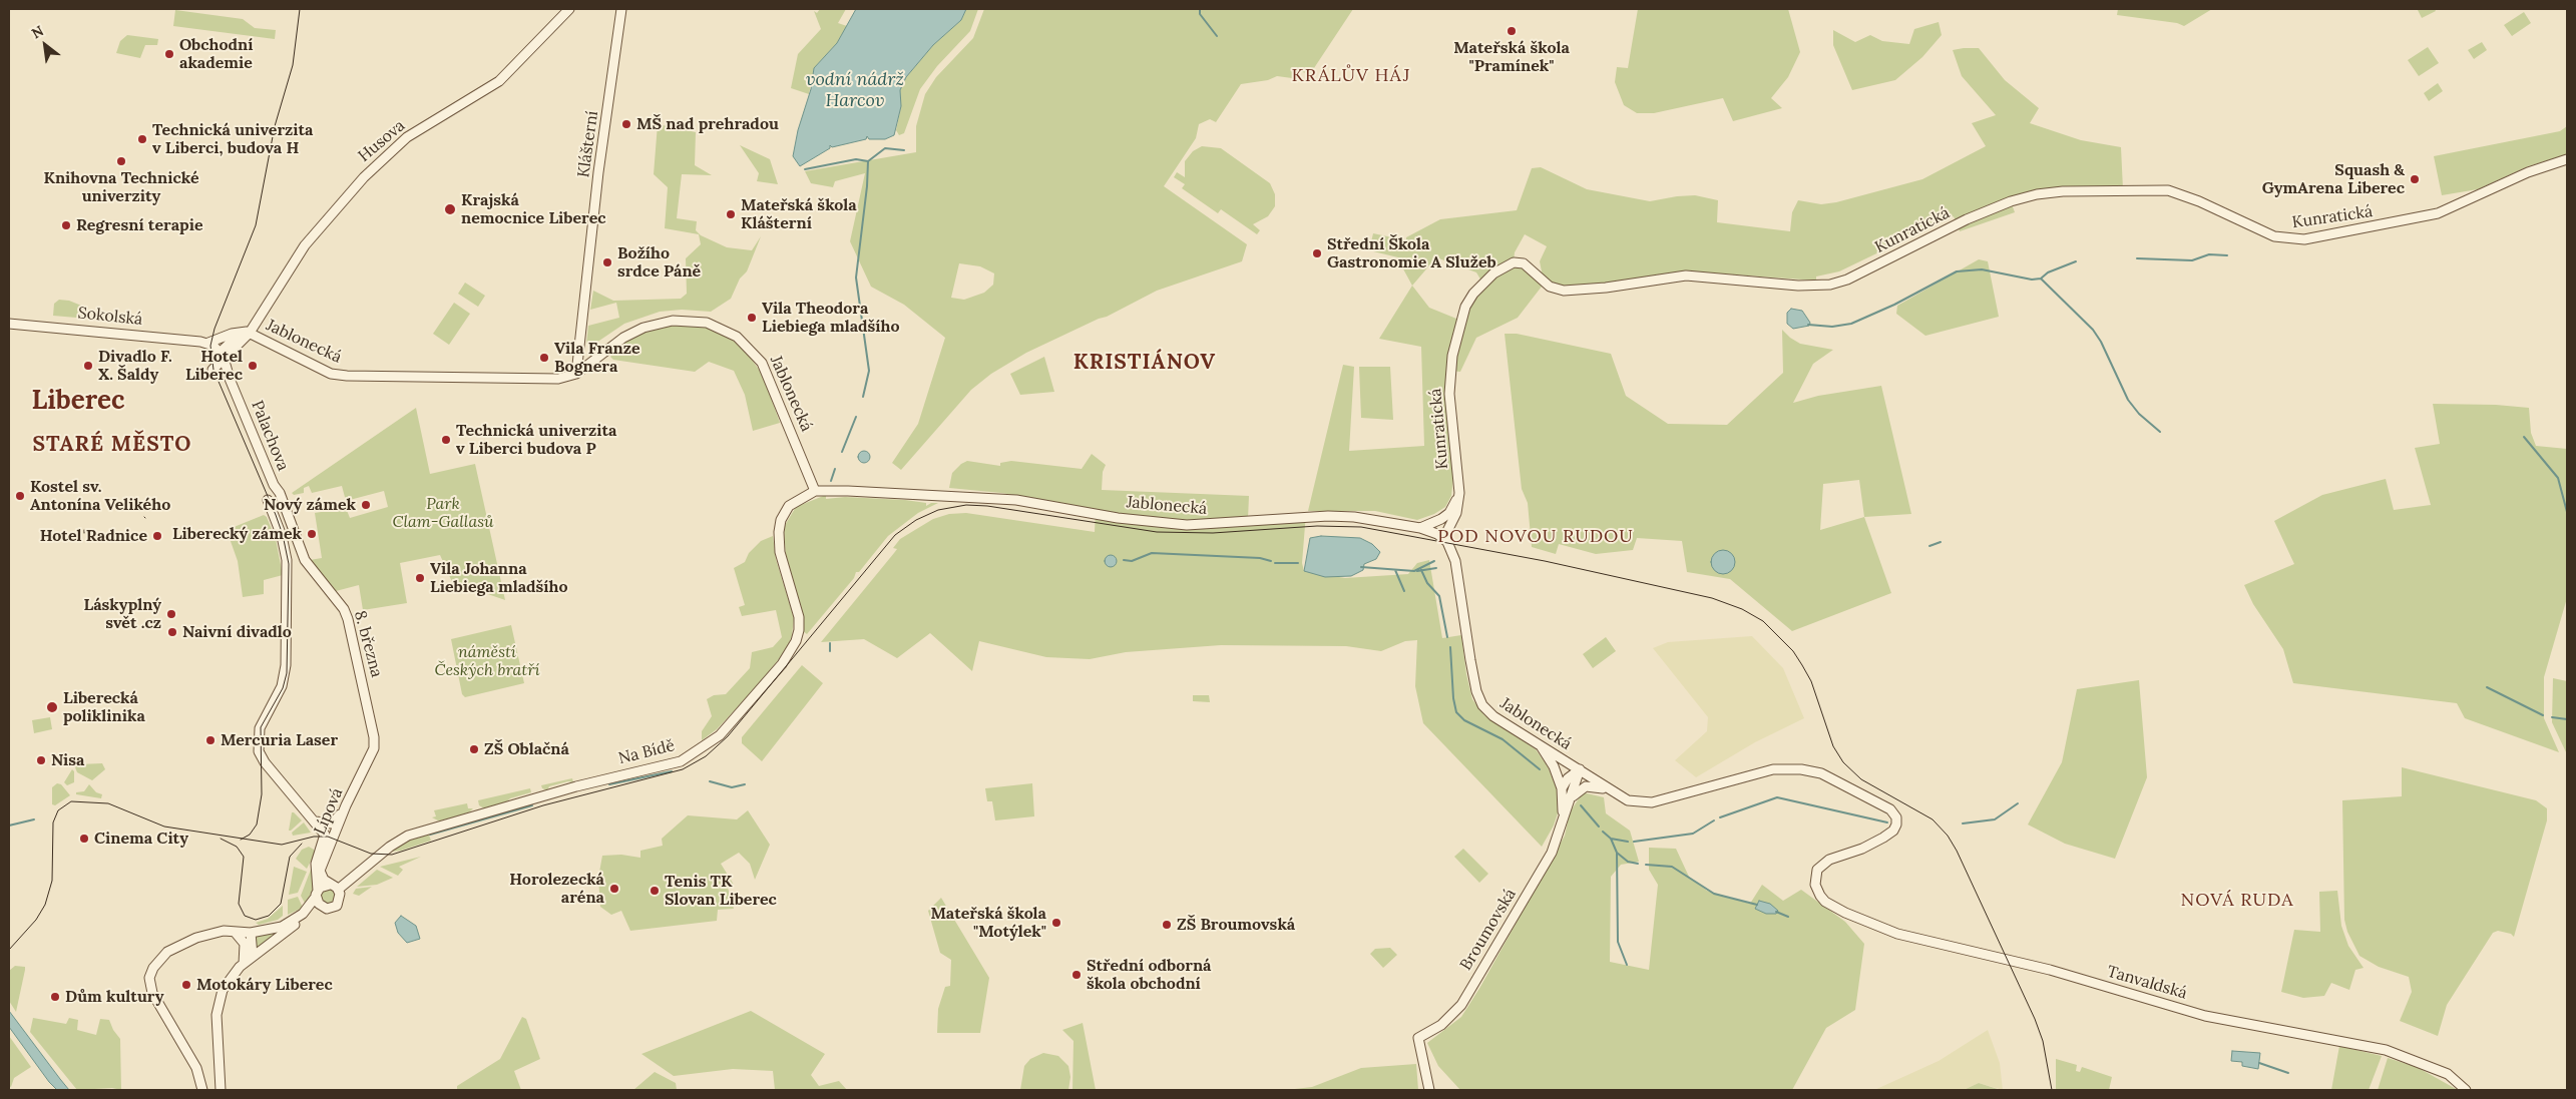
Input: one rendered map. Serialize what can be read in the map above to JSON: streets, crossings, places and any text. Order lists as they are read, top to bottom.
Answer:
{
  "streets": {
    "street": [
      "Husova",
      "Klášterní",
      "Kunratická",
      "Sokolská",
      "Jablonecká",
      "Palachova",
      "8. března",
      "Na Bídě",
      "Lípová",
      "Broumovská",
      "Tanvaldská"
    ]
  },
  "crossings": [
    ["Husova", "Jablonecká"],
    ["Husova", "Palachova"],
    ["Klášterní", "Jablonecká"],
    ["Kunratická", "Jablonecká"],
    ["Jablonecká", "Na Bídě"],
    ["Jablonecká", "Broumovská"],
    ["Jablonecká", "Tanvaldská"],
    ["Palachova", "8. března"],
    ["8. března", "Lípová"],
    ["Na Bídě", "Lípová"]
  ],
  "districts": [
    "KRÁLŮV HÁJ",
    "KRISTIÁNOV",
    "Liberec",
    "STARÉ MĚSTO",
    "POD NOVOU RUDOU",
    "NOVÁ RUDA"
  ],
  "water": ["vodní nádrž Harcov"],
  "parks": ["Park Clam-Gallasů", "náměstí Českých bratří"],
  "places": [
    "Mateřská škola \"Pramínek\"",
    "Obchodní akademie",
    "MŠ nad prehradou",
    "Technická univerzita v Liberci, budova H",
    "Knihovna Technické univerzity",
    "Squash & GymArena Liberec",
    "Krajská nemocnice Liberec",
    "Mateřská škola Klášterní",
    "Regresní terapie",
    "Střední Škola Gastronomie A Služeb",
    "Božího srdce Páně",
    "Vila Theodora Liebiega mladšího",
    "Vila Franze Bognera",
    "Divadlo F. X. Šaldy",
    "Hotel Liberec",
    "Technická univerzita v Liberci budova P",
    "Kostel sv. Antonína Velikého",
    "Nový zámek",
    "Liberecký zámek",
    "Hotel Radnice",
    "Vila Johanna Liebiega mladšího",
    "Láskyplný svět .cz",
    "Naivní divadlo",
    "Liberecká poliklinika",
    "Mercuria Laser",
    "ZŠ Oblačná",
    "Nisa",
    "Cinema City",
    "Horolezecká aréna",
    "Tenis TK Slovan Liberec",
    "Mateřská škola \"Motýlek\"",
    "ZŠ Broumovská",
    "Střední odborná škola obchodní",
    "Motokáry Liberec",
    "Dům kultury"
  ],
  "north": "top left"
}
